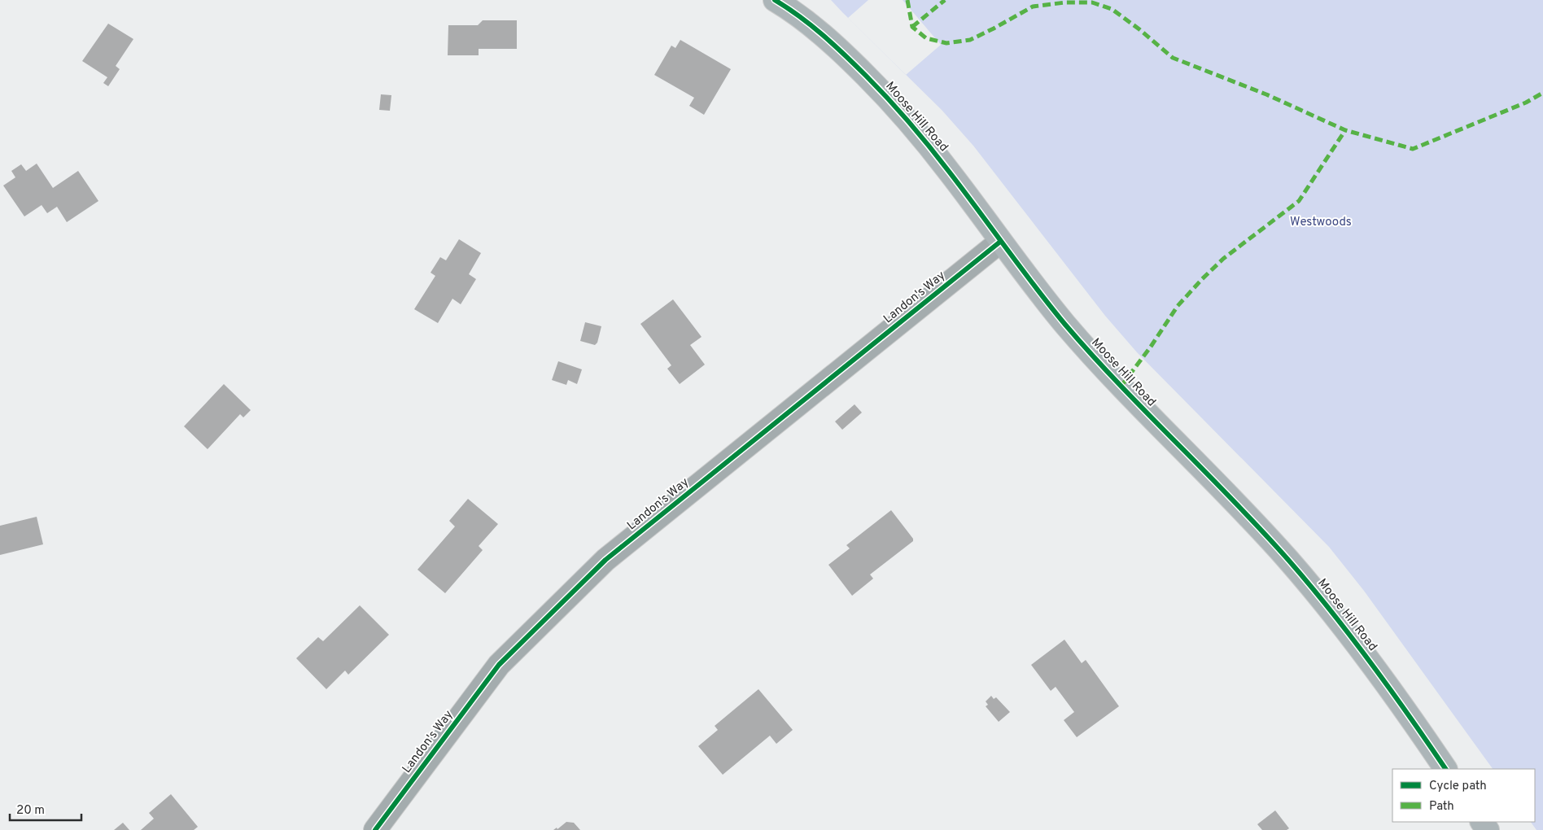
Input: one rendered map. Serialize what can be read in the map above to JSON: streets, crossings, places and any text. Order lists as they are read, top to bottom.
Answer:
{
  "streets": {
    "street": ["Moose Hill Road", "Landon's Way"]
  },
  "crossings": [
    ["Moose Hill Road", "Landon's Way"]
  ],
  "parks": ["Westwoods"],
  "legend": ["Cycle path", "Path"],
  "scale_bar": "20 m"
}
